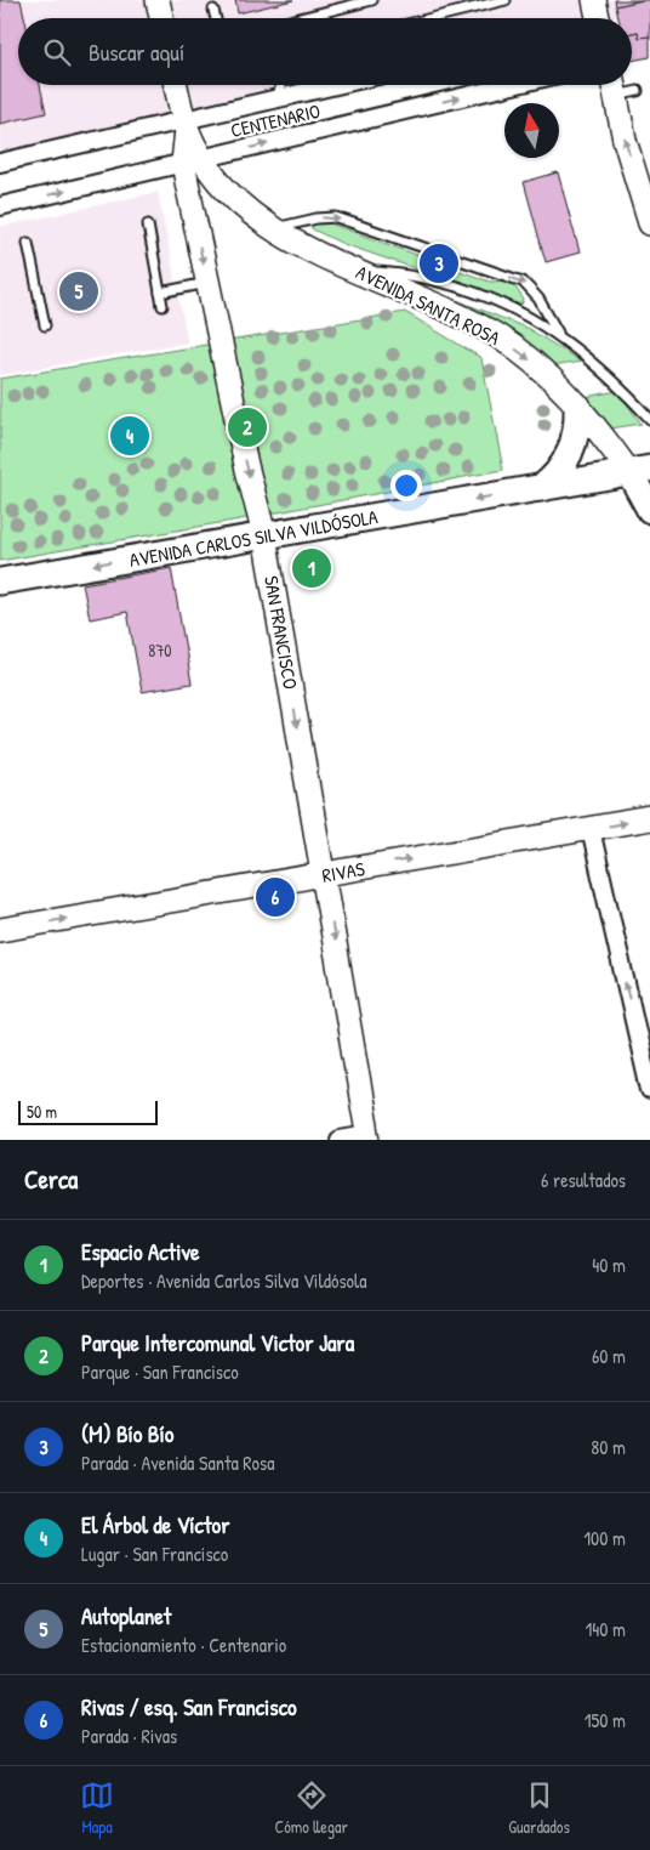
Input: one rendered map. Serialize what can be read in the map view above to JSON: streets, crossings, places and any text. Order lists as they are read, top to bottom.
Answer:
{
  "streets": {
    "main road": ["AVENIDA SANTA ROSA", "AVENIDA CARLOS SILVA VILDÓSOLA"],
    "street": ["CENTENARIO", "SAN FRANCISCO", "RIVAS"]
  },
  "crossings": [
    ["CENTENARIO", "AVENIDA SANTA ROSA"],
    ["CENTENARIO", "SAN FRANCISCO"],
    ["AVENIDA SANTA ROSA", "AVENIDA CARLOS SILVA VILDÓSOLA"],
    ["AVENIDA SANTA ROSA", "SAN FRANCISCO"],
    ["AVENIDA CARLOS SILVA VILDÓSOLA", "SAN FRANCISCO"],
    ["SAN FRANCISCO", "RIVAS"]
  ],
  "one_way": [
    "AVENIDA SANTA ROSA",
    "AVENIDA CARLOS SILVA VILDÓSOLA",
    "SAN FRANCISCO",
    "RIVAS"
  ],
  "house_numbers": ["870"],
  "scale_bar": "50 m",
  "north": "top",
  "page": {
    "search": "Buscar aquí",
    "pins": [
      "3",
      "5",
      "2",
      "4",
      "1",
      "6"
    ],
    "scale": "50 m",
    "heading": ["Cerca", "6 resultados"],
    "list": [
      {
        "mark": "1",
        "name": "Espacio Active",
        "note": "Deportes · Avenida Carlos Silva Vildósola",
        "value": "40 m"
      },
      {
        "mark": "2",
        "name": "Parque Intercomunal Victor Jara",
        "note": "Parque · San Francisco",
        "value": "60 m"
      },
      {
        "mark": "3",
        "name": "(M) Bío Bío",
        "note": "Parada · Avenida Santa Rosa",
        "value": "80 m"
      },
      {
        "mark": "4",
        "name": "El Árbol de Víctor",
        "note": "Lugar · San Francisco",
        "value": "100 m"
      },
      {
        "mark": "5",
        "name": "Autoplanet",
        "note": "Estacionamiento · Centenario",
        "value": "140 m"
      },
      {
        "mark": "6",
        "name": "Rivas / esq. San Francisco",
        "note": "Parada · Rivas",
        "value": "150 m"
      }
    ],
    "nav": ["Mapa", "Cómo llegar", "Guardados"]
  }
}
